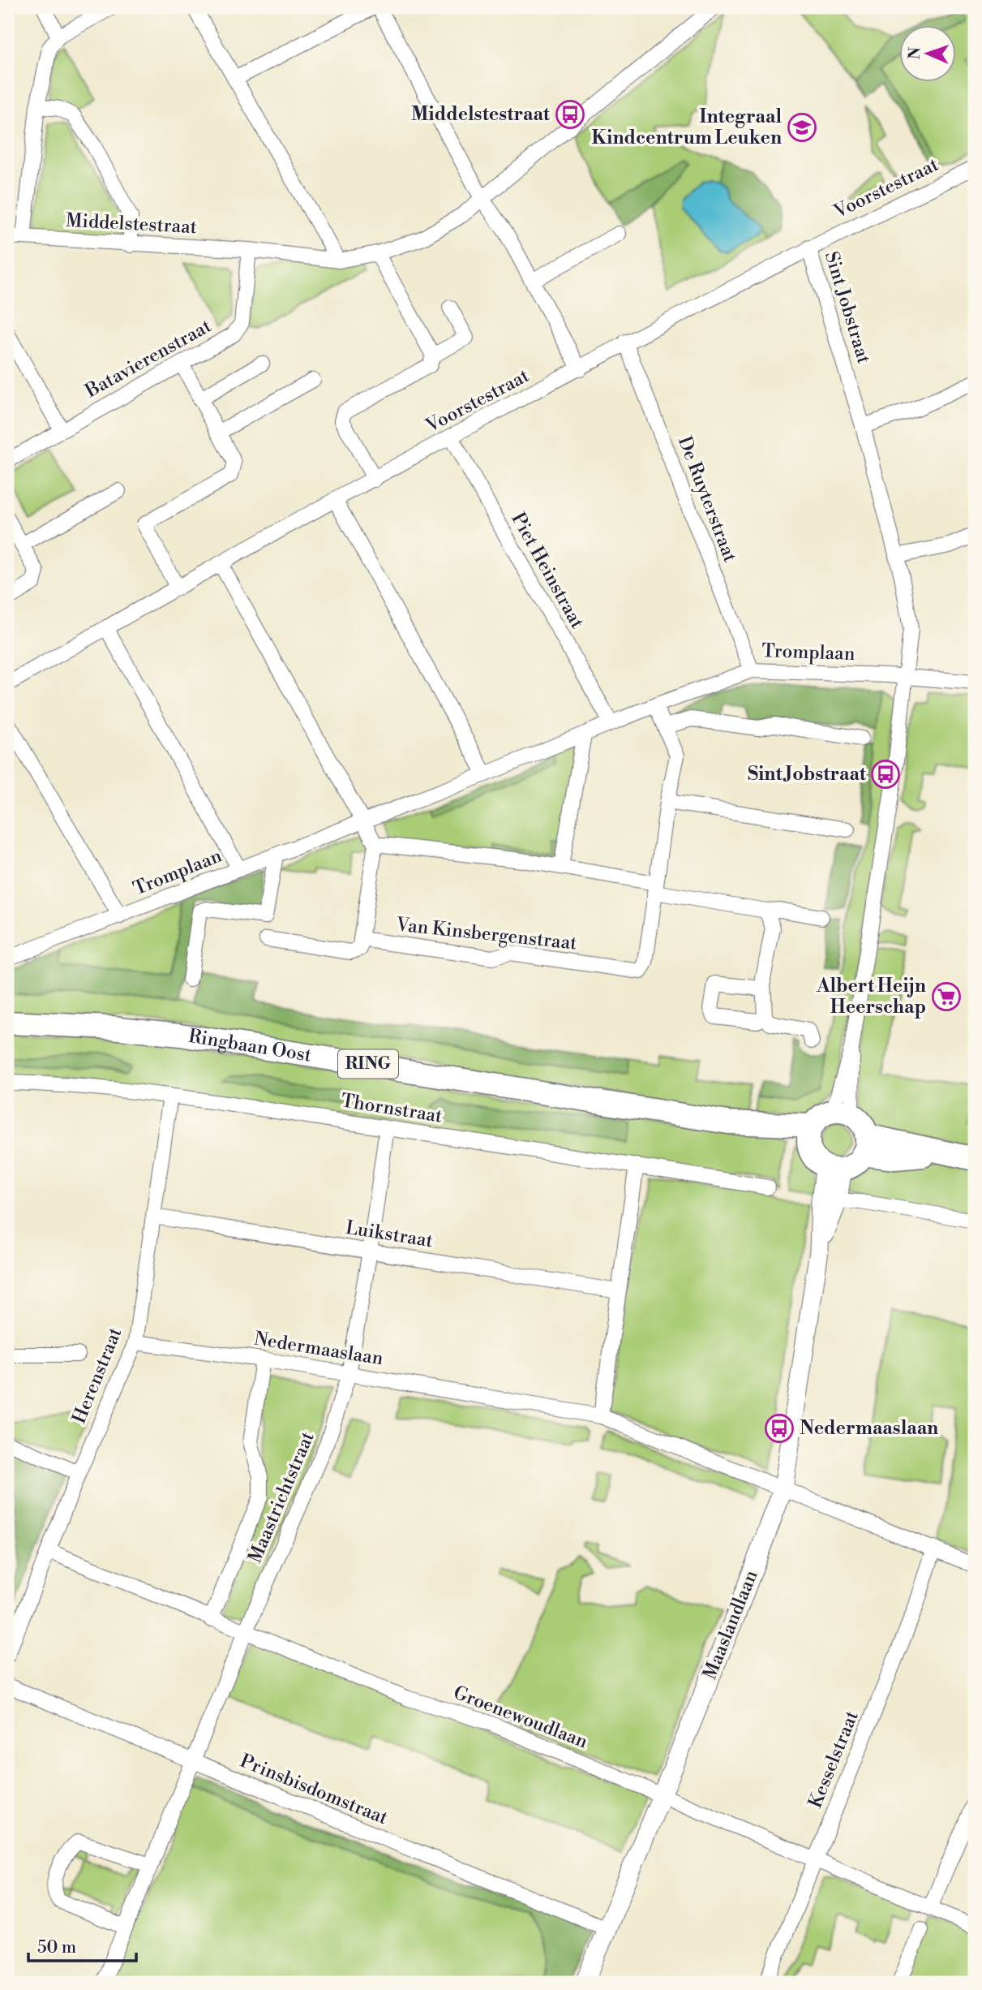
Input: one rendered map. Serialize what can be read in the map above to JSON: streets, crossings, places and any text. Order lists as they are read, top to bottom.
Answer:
{
  "streets": {
    "main road": ["Ringbaan Oost", "RING"],
    "street": [
      "Voorstestraat",
      "Middelstestraat",
      "Sint Jobstraat",
      "Batavierenstraat",
      "De Ruyterstraat",
      "Piet Heinstraat",
      "Tromplaan",
      "Van Kinsbergenstraat",
      "Thornstraat",
      "Luikstraat",
      "Nedermaaslaan",
      "Herenstraat",
      "Maastrichtstraat",
      "Maaslandlaan",
      "Groenewoudlaan",
      "Kesselstraat",
      "Prinsbisdomstraat"
    ]
  },
  "crossings": [
    ["Voorstestraat", "Sint Jobstraat"],
    ["Voorstestraat", "De Ruyterstraat"],
    ["Voorstestraat", "Piet Heinstraat"],
    ["Middelstestraat", "Batavierenstraat"],
    ["Sint Jobstraat", "Tromplaan"],
    ["Sint Jobstraat", "Ringbaan Oost"],
    ["Sint Jobstraat", "Maaslandlaan"],
    ["De Ruyterstraat", "Tromplaan"],
    ["Piet Heinstraat", "Tromplaan"],
    ["Tromplaan", "Van Kinsbergenstraat"],
    ["Ringbaan Oost", "Maaslandlaan"],
    ["Thornstraat", "Herenstraat"],
    ["Thornstraat", "Maastrichtstraat"],
    ["Luikstraat", "Herenstraat"],
    ["Luikstraat", "Maastrichtstraat"],
    ["Nedermaaslaan", "Herenstraat"],
    ["Nedermaaslaan", "Maastrichtstraat"],
    ["Nedermaaslaan", "Maaslandlaan"],
    ["Nedermaaslaan", "Kesselstraat"],
    ["Herenstraat", "Groenewoudlaan"],
    ["Maastrichtstraat", "Groenewoudlaan"],
    ["Maastrichtstraat", "Prinsbisdomstraat"],
    ["Maaslandlaan", "Groenewoudlaan"],
    ["Maaslandlaan", "Prinsbisdomstraat"],
    ["Groenewoudlaan", "Kesselstraat"]
  ],
  "places": {
    "bus stop": ["Middelstestraat", "Sint Jobstraat", "Nedermaaslaan"],
    "school or university": ["Integraal Kindcentrum Leuken"],
    "supermarket": ["Albert Heijn Heerschap"]
  },
  "scale_bar": "50 m",
  "north": "left"
}
